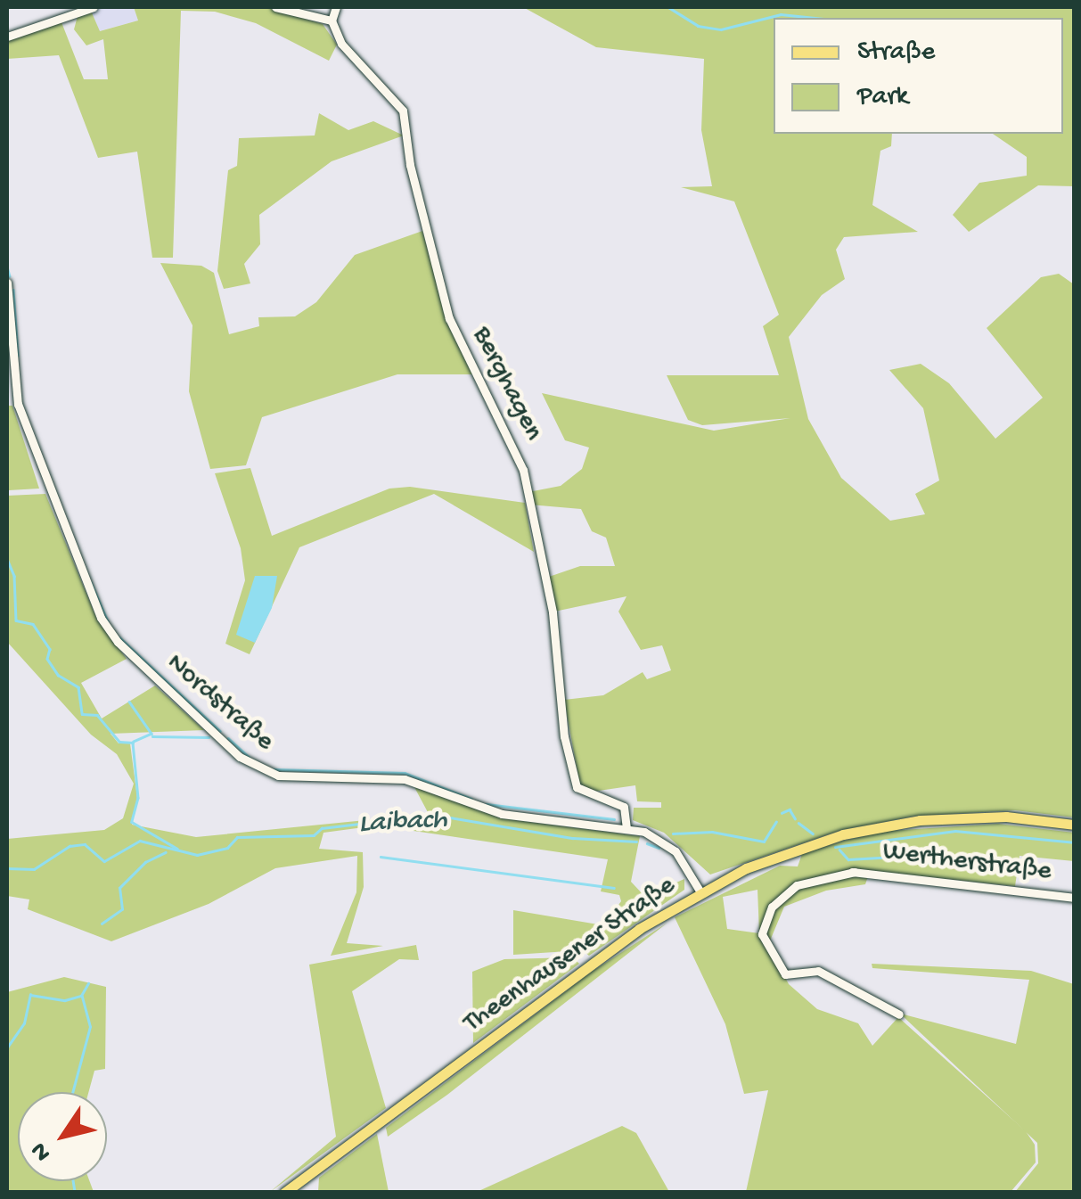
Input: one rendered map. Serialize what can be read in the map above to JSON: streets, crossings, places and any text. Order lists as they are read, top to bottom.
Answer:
{
  "streets": {
    "main road": ["Theenhausener Straße"],
    "street": ["Berghagen", "Nordstraße", "Wertherstraße"]
  },
  "crossings": [
    ["Berghagen", "Nordstraße"],
    ["Nordstraße", "Theenhausener Straße"]
  ],
  "water": ["Laibach"],
  "legend": ["Straße", "Park"],
  "north": "bottom left"
}
